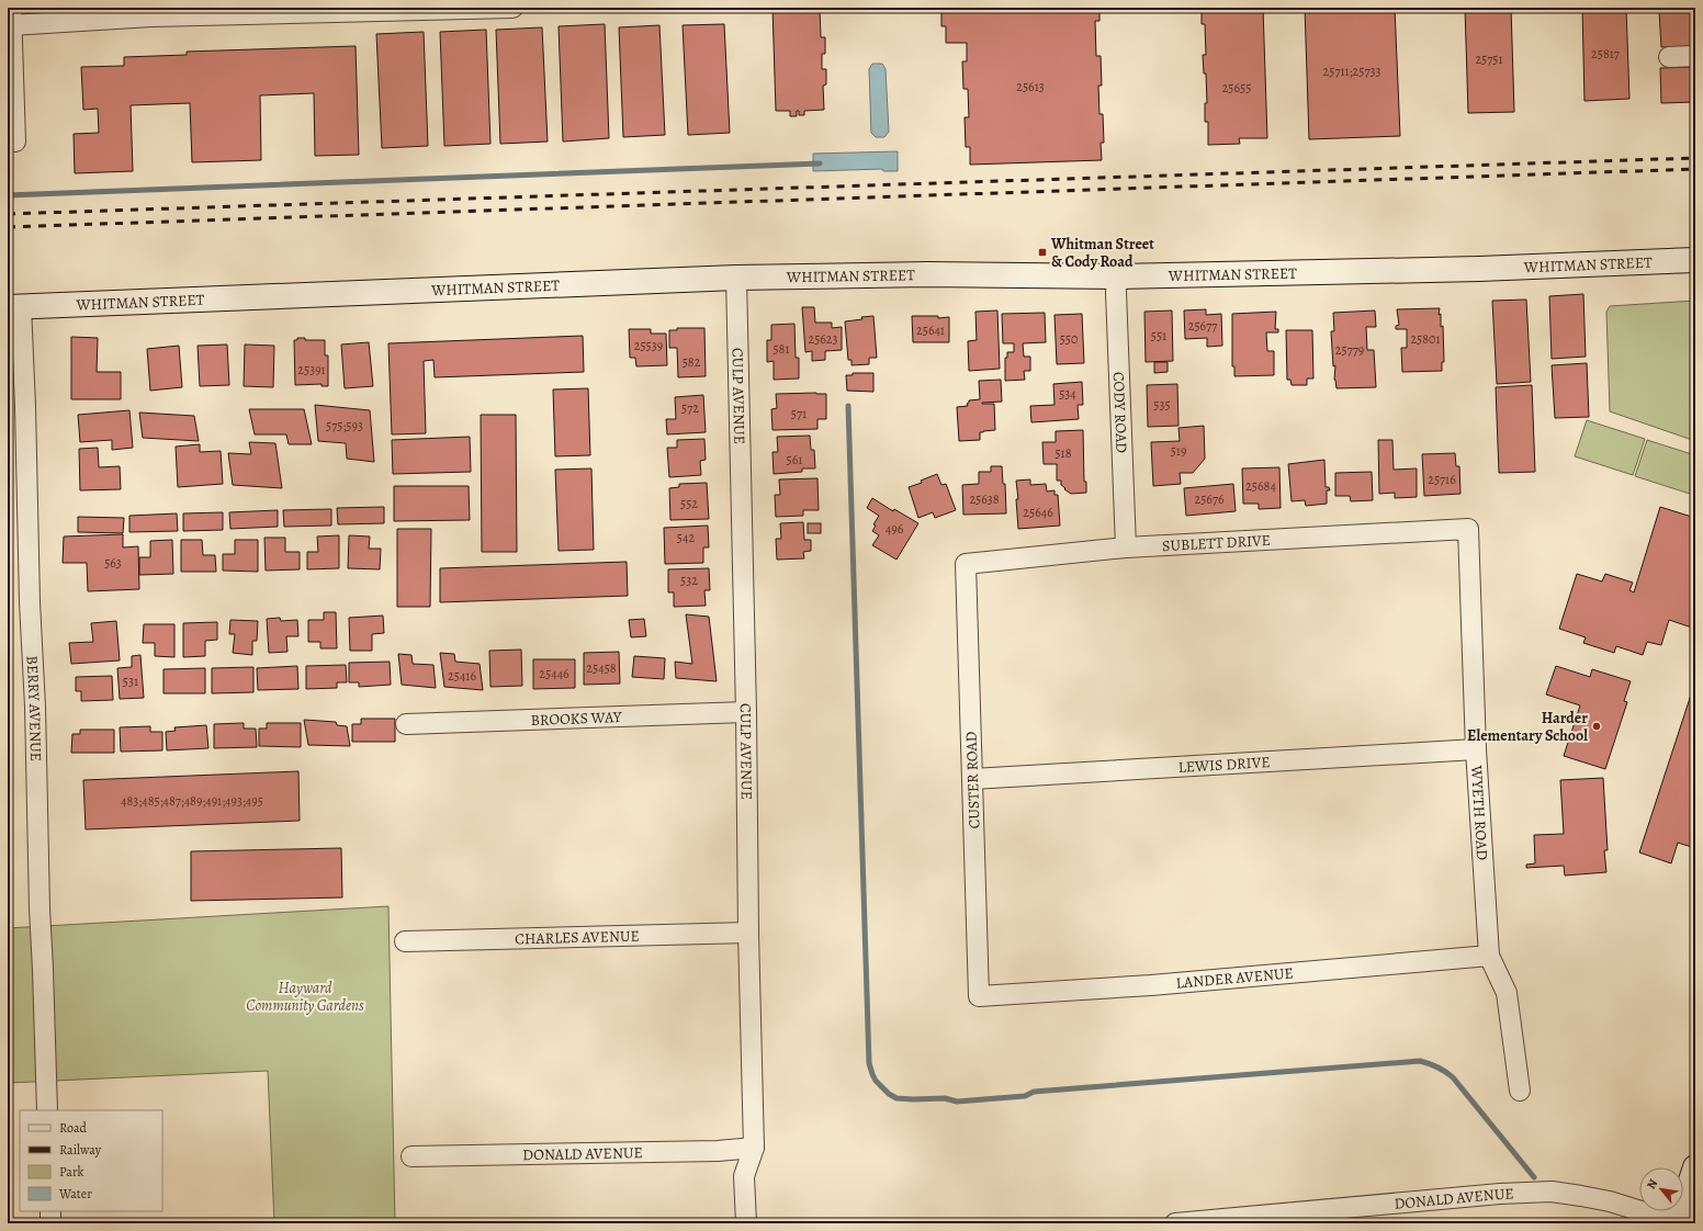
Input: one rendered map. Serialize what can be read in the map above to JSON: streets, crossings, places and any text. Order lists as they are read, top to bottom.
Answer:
{
  "streets": {
    "street": [
      "WHITMAN STREET",
      "CULP AVENUE",
      "CODY ROAD",
      "SUBLETT DRIVE",
      "BERRY AVENUE",
      "BROOKS WAY",
      "LEWIS DRIVE",
      "CUSTER ROAD",
      "WYETH ROAD",
      "CHARLES AVENUE",
      "LANDER AVENUE",
      "DONALD AVENUE"
    ]
  },
  "crossings": [
    ["WHITMAN STREET", "CULP AVENUE"],
    ["WHITMAN STREET", "CODY ROAD"],
    ["WHITMAN STREET", "BERRY AVENUE"],
    ["CULP AVENUE", "BROOKS WAY"],
    ["CULP AVENUE", "CHARLES AVENUE"],
    ["CULP AVENUE", "DONALD AVENUE"],
    ["CODY ROAD", "SUBLETT DRIVE"],
    ["SUBLETT DRIVE", "CUSTER ROAD"],
    ["SUBLETT DRIVE", "WYETH ROAD"],
    ["LEWIS DRIVE", "CUSTER ROAD"],
    ["LEWIS DRIVE", "WYETH ROAD"],
    ["CUSTER ROAD", "LANDER AVENUE"],
    ["WYETH ROAD", "LANDER AVENUE"]
  ],
  "parks": ["Hayward Community Gardens"],
  "places": {
    "transit": ["Whitman Street & Cody Road"],
    "other": ["Harder Elementary School"]
  },
  "house_numbers": [
    "25817",
    "25751",
    "25711;25733",
    "25613",
    "25655",
    "25677",
    "25641",
    "551",
    "25623",
    "550",
    "25801",
    "25539",
    "581",
    "25779",
    "582",
    "25391",
    "534",
    "535",
    "572",
    "571",
    "575;593",
    "519",
    "518",
    "561",
    "25716",
    "25684",
    "25638",
    "25676",
    "552",
    "25646",
    "496",
    "542",
    "563",
    "532",
    "25458",
    "25446",
    "25416",
    "531",
    "483;485;487;489;491;493;495"
  ],
  "legend": [
    "Road",
    "Railway",
    "Park",
    "Water"
  ],
  "north": "top left"
}
